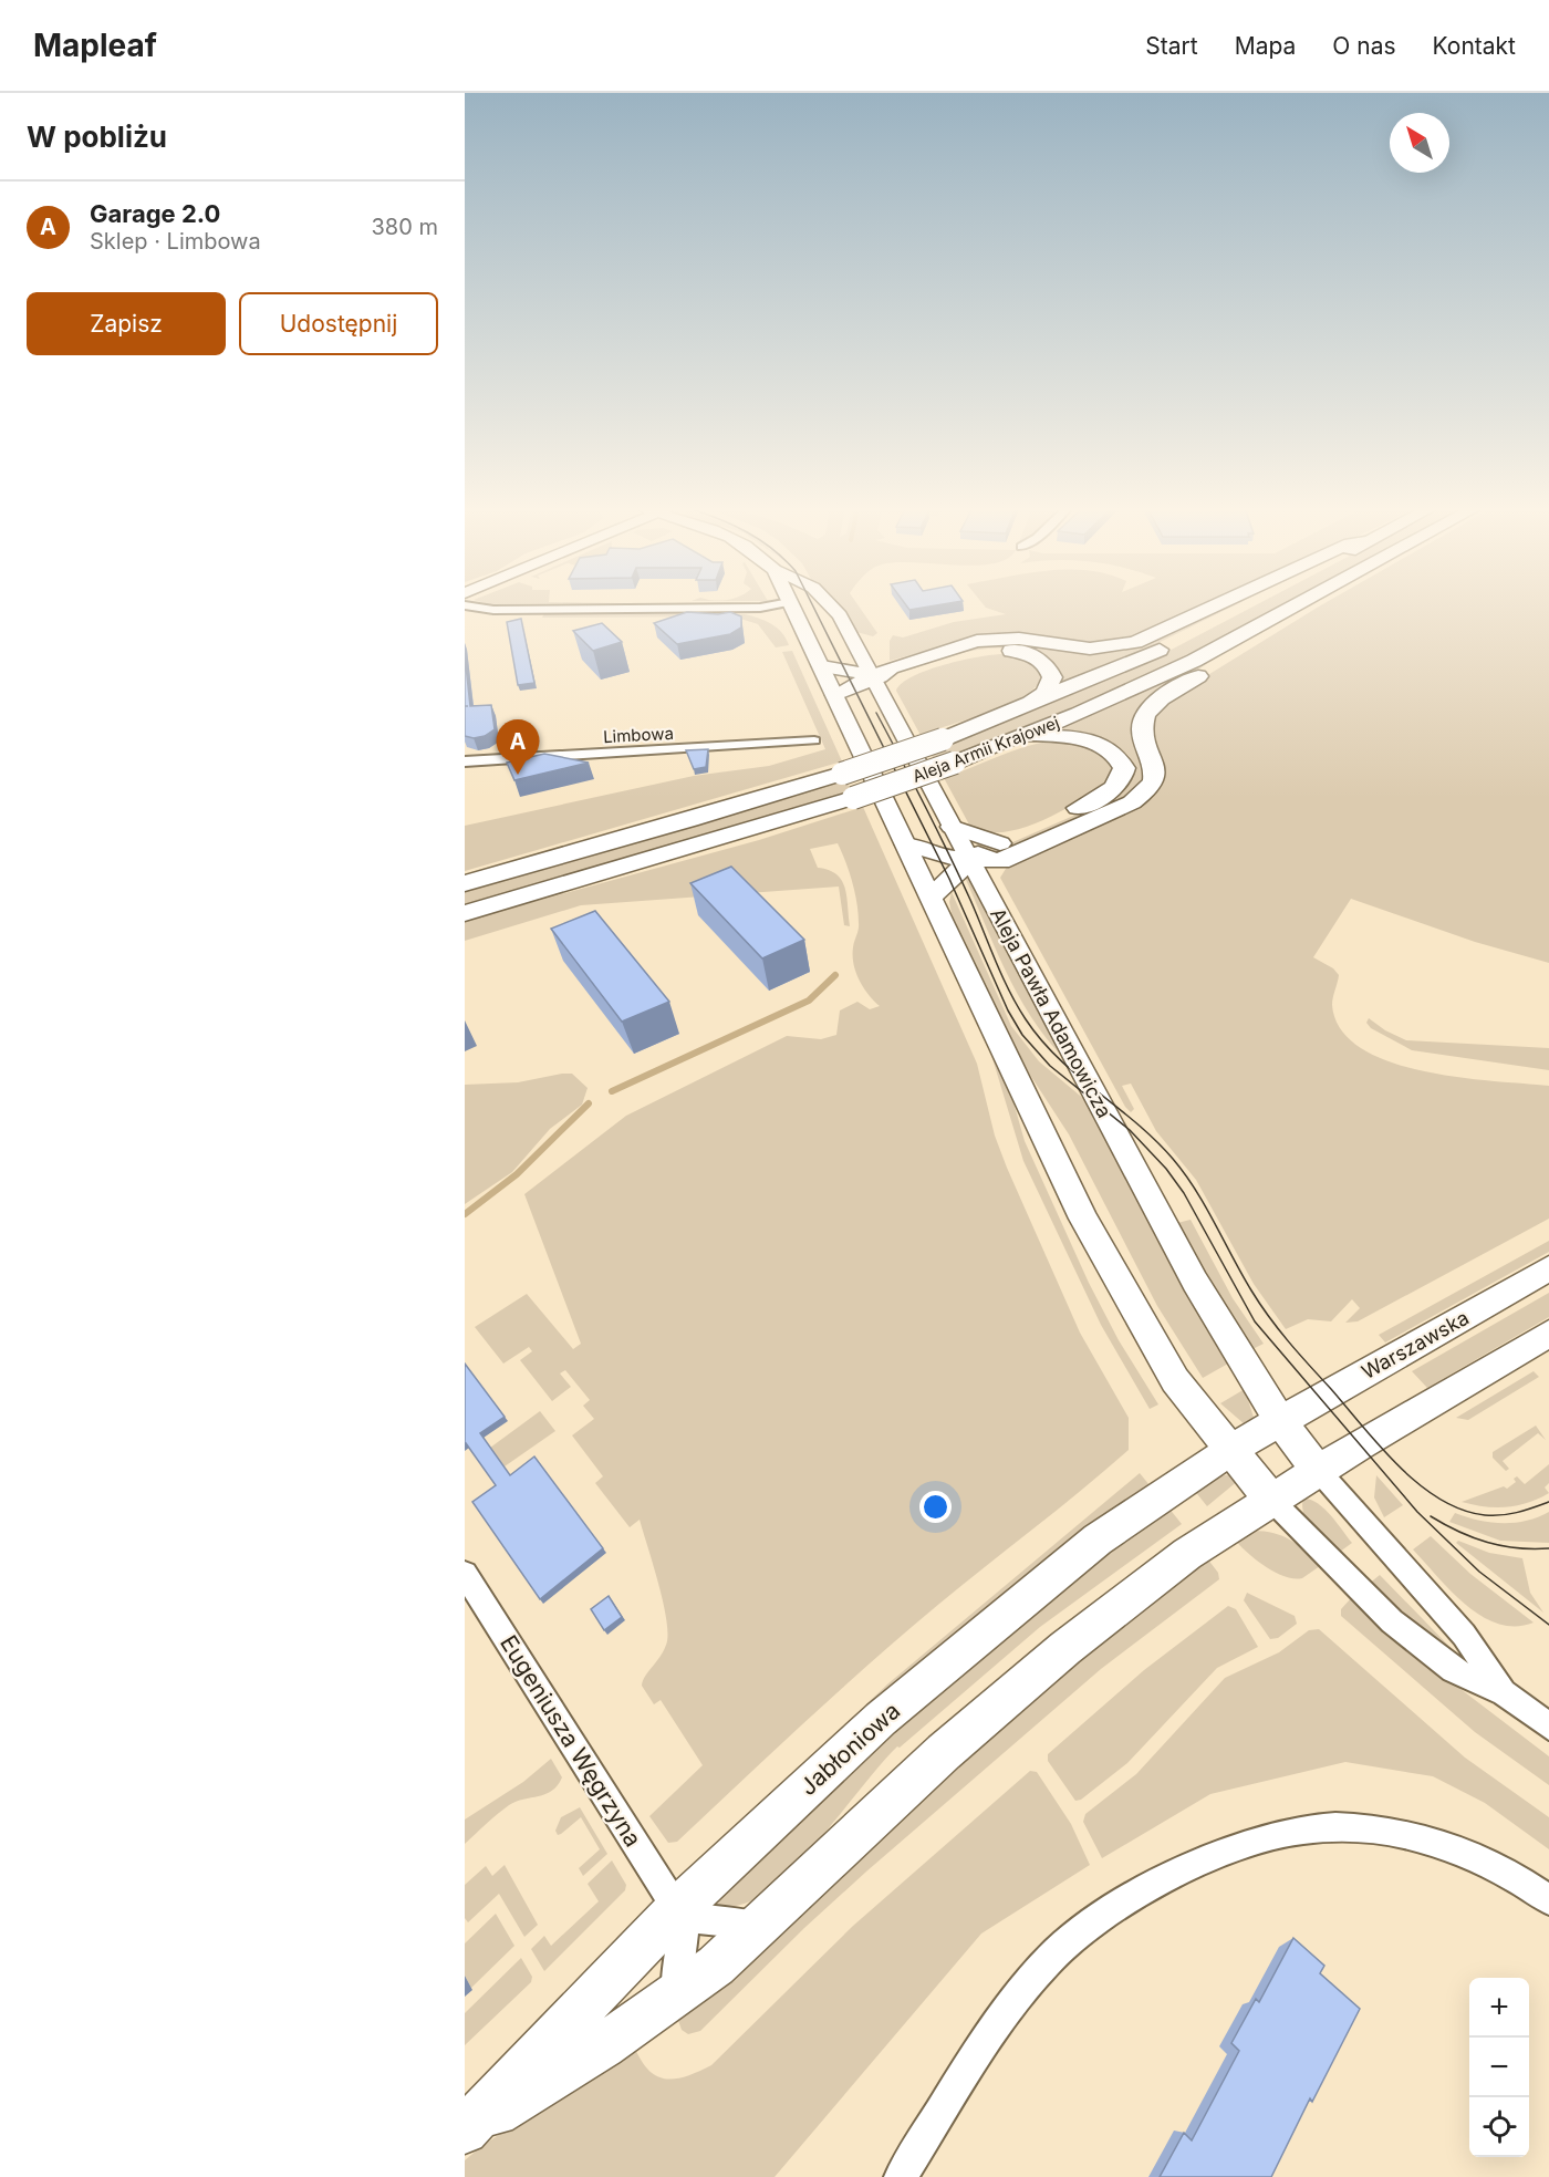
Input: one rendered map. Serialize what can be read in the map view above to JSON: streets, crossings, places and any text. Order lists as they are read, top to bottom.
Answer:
{
  "streets": {
    "main road": [
      "Aleja Armii Krajowej",
      "Aleja Pawła Adamowicza",
      "Warszawska",
      "Jabłoniowa"
    ],
    "street": ["Limbowa", "Eugeniusza Węgrzyna"]
  },
  "crossings": [
    ["Aleja Pawła Adamowicza", "Warszawska"],
    ["Aleja Pawła Adamowicza", "Jabłoniowa"],
    ["Warszawska", "Jabłoniowa"],
    ["Eugeniusza Węgrzyna", "Jabłoniowa"]
  ],
  "north": "top left",
  "page": {
    "header": "Mapleaf",
    "nav": [
      "Start",
      "Mapa",
      "O nas",
      "Kontakt"
    ],
    "heading": "W pobliżu",
    "list": [
      {
        "mark": "A",
        "name": "Garage 2.0",
        "note": "Sklep · Limbowa",
        "value": "380 m"
      }
    ],
    "buttons": ["Zapisz", "Udostępnij"],
    "pins": "A",
    "map_buttons": ["+", "−"]
  }
}
